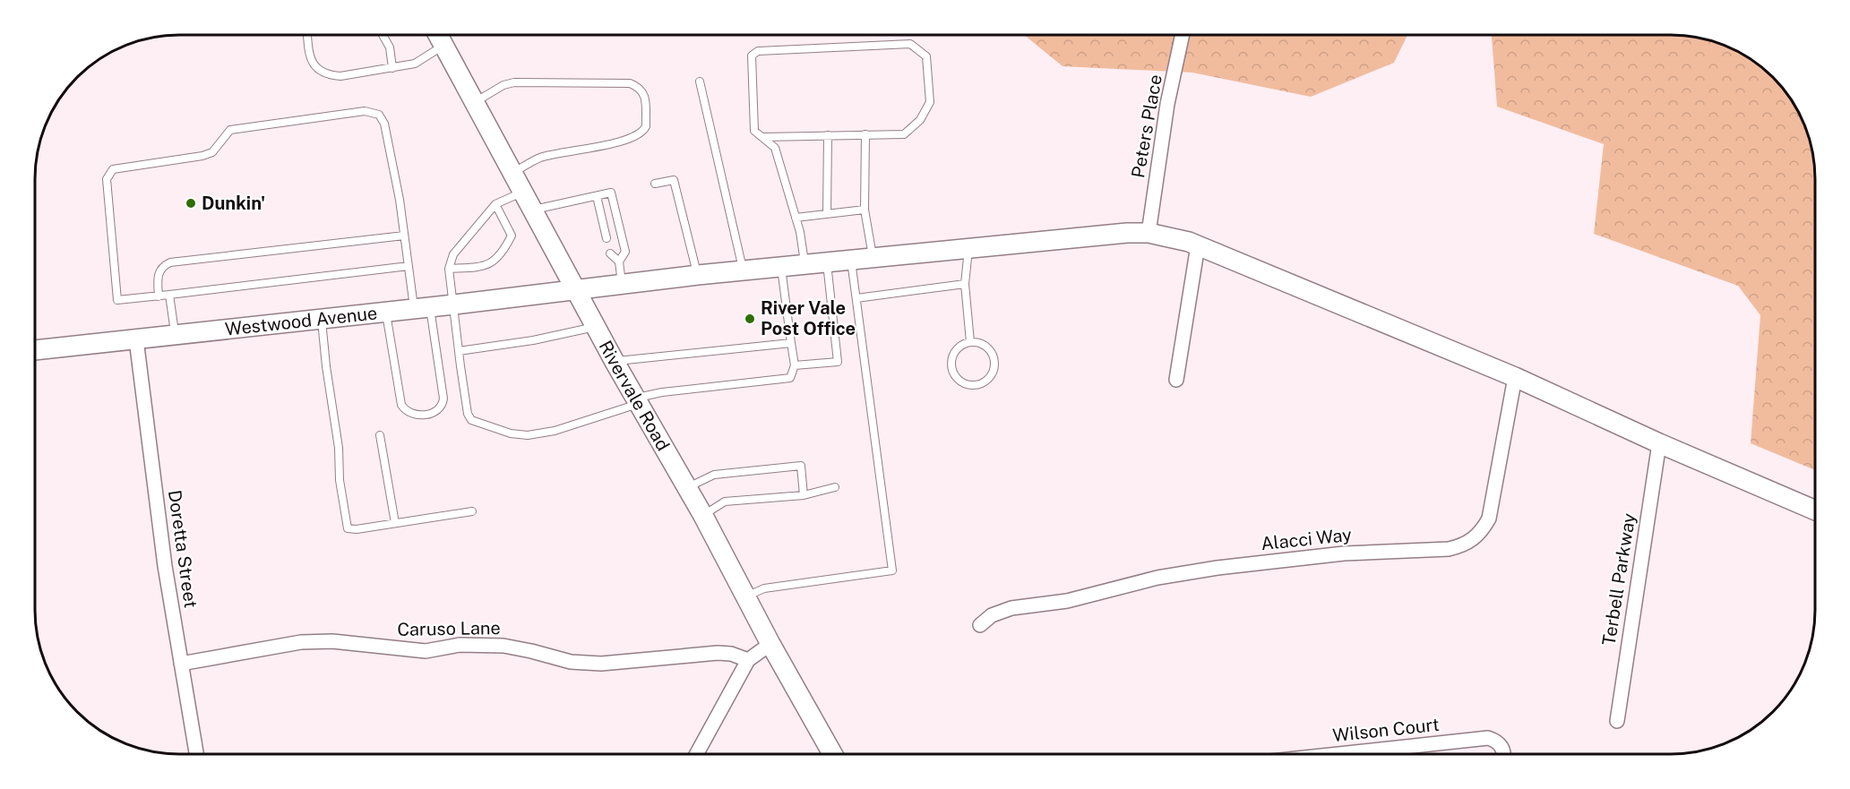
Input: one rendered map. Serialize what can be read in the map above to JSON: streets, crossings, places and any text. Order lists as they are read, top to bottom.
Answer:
{
  "streets": {
    "street": [
      "Peters Place",
      "Westwood Avenue",
      "Rivervale Road",
      "Alacci Way",
      "Doretta Street",
      "Terbell Parkway",
      "Caruso Lane",
      "Wilson Court"
    ]
  },
  "crossings": [
    ["Peters Place", "Westwood Avenue"],
    ["Westwood Avenue", "Rivervale Road"],
    ["Westwood Avenue", "Alacci Way"],
    ["Westwood Avenue", "Doretta Street"],
    ["Westwood Avenue", "Terbell Parkway"],
    ["Doretta Street", "Caruso Lane"]
  ],
  "places": ["Dunkin'", "River Vale Post Office"]
}
